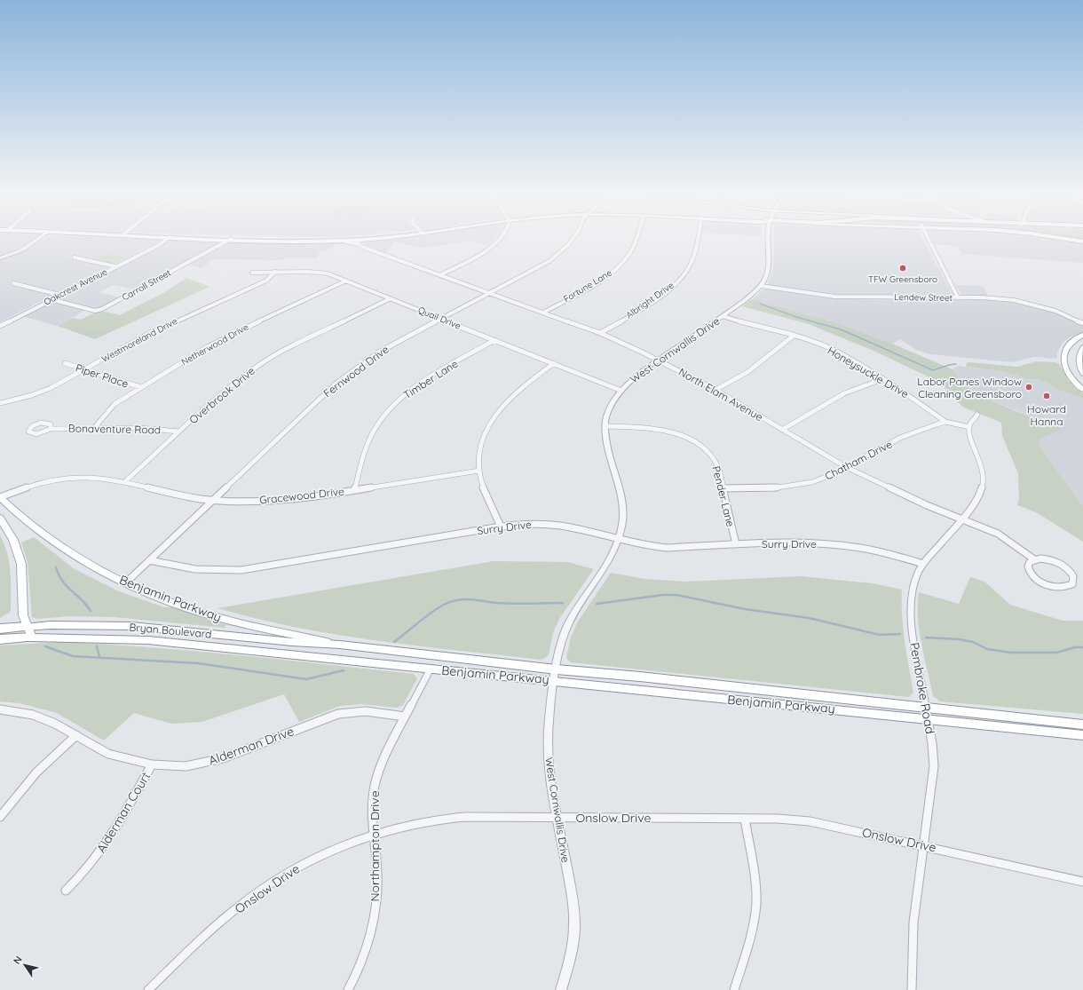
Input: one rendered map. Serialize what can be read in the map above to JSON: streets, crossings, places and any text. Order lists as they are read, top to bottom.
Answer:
{
  "streets": {
    "highway": ["Benjamin Parkway", "Bryan Boulevard"],
    "street": [
      "Carroll Street",
      "Fortune Lane",
      "Oakcrest Avenue",
      "Lendew Street",
      "Albright Drive",
      "Quail Drive",
      "Westmoreland Drive",
      "Netherwood Drive",
      "West Cornwallis Drive",
      "Fernwood Drive",
      "Honeysuckle Drive",
      "Piper Place",
      "Timber Lane",
      "North Elam Avenue",
      "Overbrook Drive",
      "Bonaventure Road",
      "Chatham Drive",
      "Gracewood Drive",
      "Pender Lane",
      "Surry Drive",
      "Pembroke Road",
      "Alderman Drive",
      "Alderman Court",
      "Onslow Drive",
      "Northampton Drive"
    ]
  },
  "crossings": [
    ["Carroll Street", "Oakcrest Avenue"],
    ["Fortune Lane", "North Elam Avenue"],
    ["Lendew Street", "West Cornwallis Drive"],
    ["Albright Drive", "North Elam Avenue"],
    ["Quail Drive", "Westmoreland Drive"],
    ["Quail Drive", "Netherwood Drive"],
    ["Quail Drive", "West Cornwallis Drive"],
    ["Quail Drive", "Fernwood Drive"],
    ["Quail Drive", "Timber Lane"],
    ["Quail Drive", "Overbrook Drive"],
    ["Westmoreland Drive", "Piper Place"],
    ["Netherwood Drive", "Piper Place"],
    ["Netherwood Drive", "Bonaventure Road"],
    ["West Cornwallis Drive", "Honeysuckle Drive"],
    ["West Cornwallis Drive", "North Elam Avenue"],
    ["West Cornwallis Drive", "Pender Lane"],
    ["West Cornwallis Drive", "Surry Drive"],
    ["West Cornwallis Drive", "Benjamin Parkway"],
    ["West Cornwallis Drive", "Onslow Drive"],
    ["Fernwood Drive", "North Elam Avenue"],
    ["Fernwood Drive", "Gracewood Drive"],
    ["Fernwood Drive", "Surry Drive"],
    ["Fernwood Drive", "Benjamin Parkway"],
    ["Honeysuckle Drive", "Chatham Drive"],
    ["Timber Lane", "Gracewood Drive"],
    ["North Elam Avenue", "Chatham Drive"],
    ["North Elam Avenue", "Pembroke Road"],
    ["Overbrook Drive", "Bonaventure Road"],
    ["Overbrook Drive", "Gracewood Drive"],
    ["Chatham Drive", "Pender Lane"],
    ["Gracewood Drive", "Benjamin Parkway"],
    ["Pender Lane", "Surry Drive"],
    ["Surry Drive", "Pembroke Road"],
    ["Benjamin Parkway", "Bryan Boulevard"],
    ["Benjamin Parkway", "Pembroke Road"],
    ["Benjamin Parkway", "Northampton Drive"],
    ["Pembroke Road", "Onslow Drive"],
    ["Alderman Drive", "Alderman Court"],
    ["Alderman Drive", "Northampton Drive"],
    ["Onslow Drive", "Northampton Drive"]
  ],
  "places": ["TFW Greensboro", "Labor Panes Window Cleaning Greensboro", "Howard Hanna"],
  "north": "top left"
}
